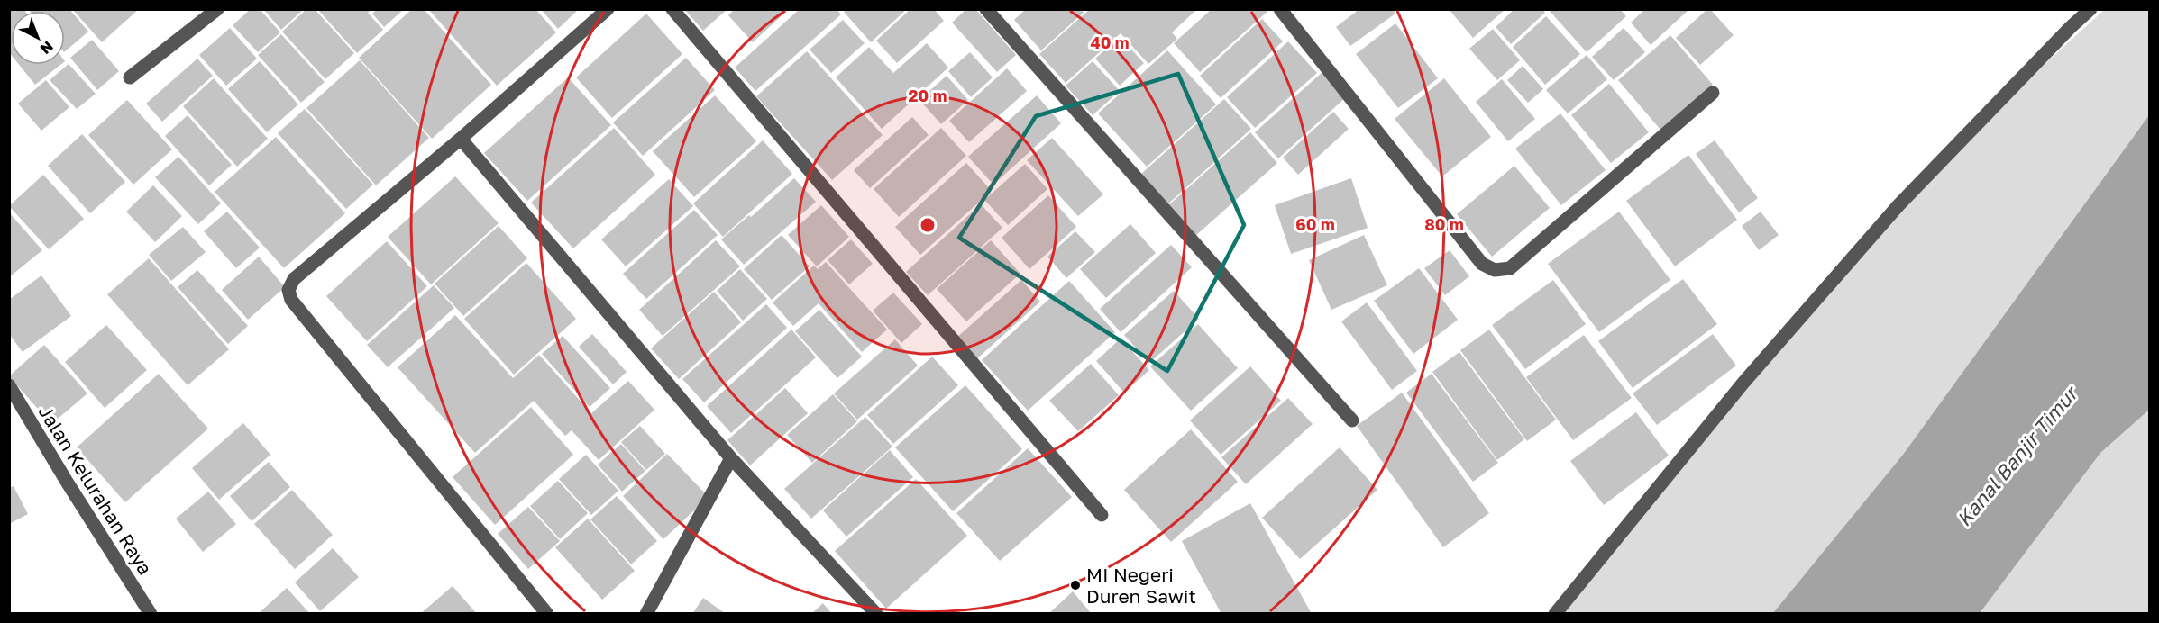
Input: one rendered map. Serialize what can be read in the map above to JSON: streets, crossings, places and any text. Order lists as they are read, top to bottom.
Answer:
{
  "streets": {
    "street": ["Jalan Kelurahan Raya"]
  },
  "water": ["Kanal Banjir Timur"],
  "places": ["MI Negeri Duren Sawit"],
  "north": "bottom right",
  "rings": [
    "40 m",
    "20 m",
    "60 m",
    "80 m"
  ]
}
